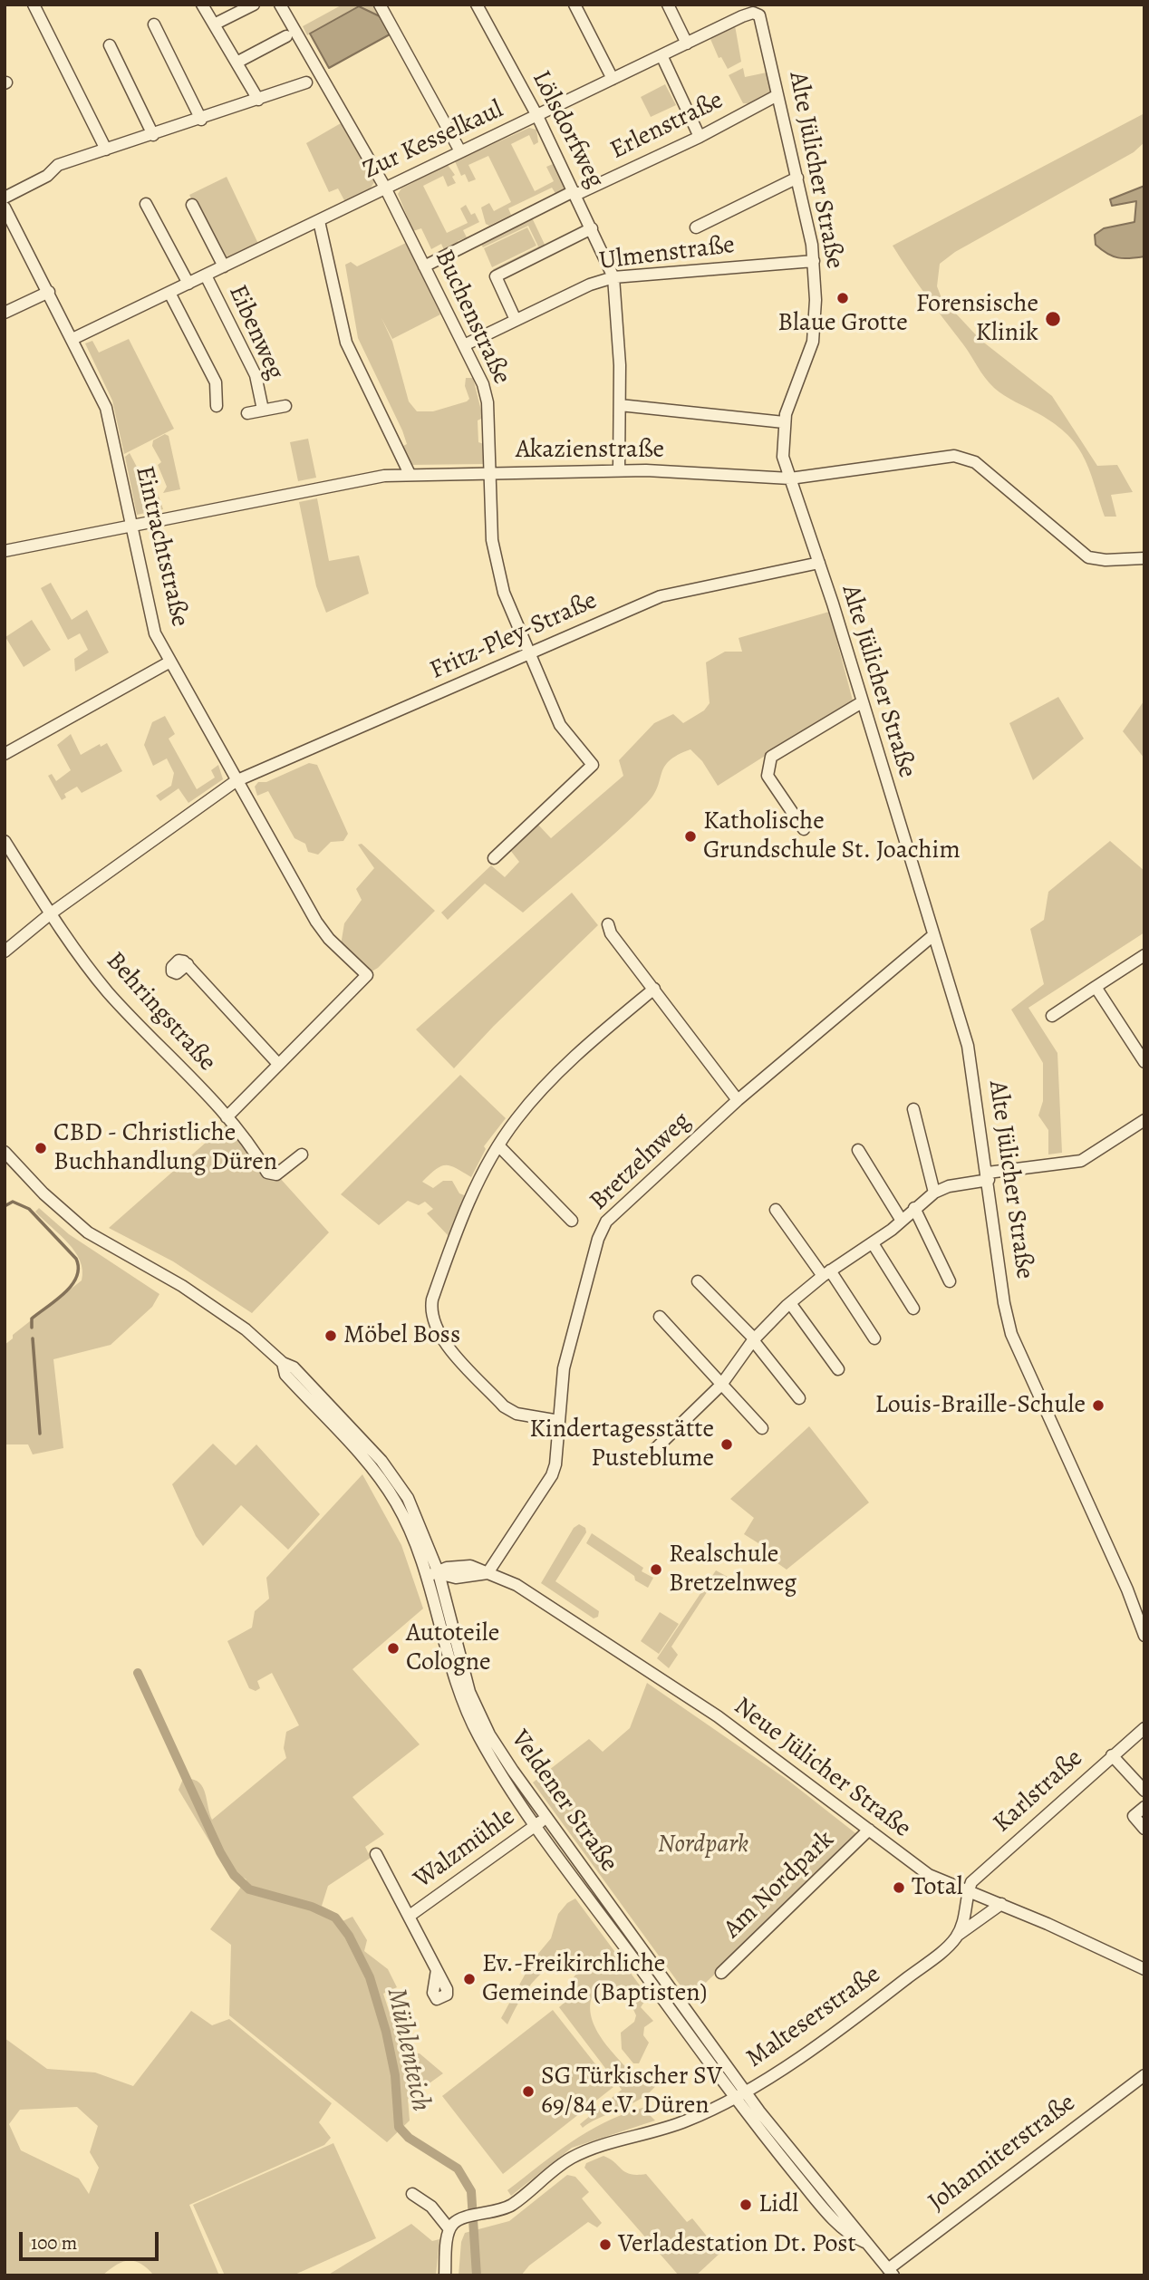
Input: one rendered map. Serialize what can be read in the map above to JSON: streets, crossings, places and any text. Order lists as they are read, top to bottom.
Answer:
{
  "streets": {
    "street": [
      "Erlenstraße",
      "Lölsdorfweg",
      "Zur Kesselkaul",
      "Alte Jülicher Straße",
      "Ulmenstraße",
      "Buchenstraße",
      "Eibenweg",
      "Akazienstraße",
      "Eintrachtstraße",
      "Fritz-Pley-Straße",
      "Behringstraße",
      "Bretzelnweg",
      "Neue Jülicher Straße",
      "Karlstraße",
      "Veldener Straße",
      "Walzmühle",
      "Am Nordpark",
      "Malteserstraße",
      "Johanniterstraße"
    ]
  },
  "crossings": [
    ["Erlenstraße", "Lölsdorfweg"],
    ["Erlenstraße", "Alte Jülicher Straße"],
    ["Erlenstraße", "Buchenstraße"],
    ["Lölsdorfweg", "Zur Kesselkaul"],
    ["Lölsdorfweg", "Ulmenstraße"],
    ["Zur Kesselkaul", "Alte Jülicher Straße"],
    ["Zur Kesselkaul", "Buchenstraße"],
    ["Zur Kesselkaul", "Eibenweg"],
    ["Zur Kesselkaul", "Eintrachtstraße"],
    ["Alte Jülicher Straße", "Ulmenstraße"],
    ["Alte Jülicher Straße", "Akazienstraße"],
    ["Alte Jülicher Straße", "Fritz-Pley-Straße"],
    ["Alte Jülicher Straße", "Bretzelnweg"],
    ["Ulmenstraße", "Buchenstraße"],
    ["Buchenstraße", "Akazienstraße"],
    ["Buchenstraße", "Fritz-Pley-Straße"],
    ["Akazienstraße", "Eintrachtstraße"],
    ["Eintrachtstraße", "Fritz-Pley-Straße"],
    ["Fritz-Pley-Straße", "Behringstraße"],
    ["Bretzelnweg", "Neue Jülicher Straße"],
    ["Neue Jülicher Straße", "Karlstraße"],
    ["Neue Jülicher Straße", "Am Nordpark"],
    ["Neue Jülicher Straße", "Malteserstraße"],
    ["Veldener Straße", "Walzmühle"],
    ["Veldener Straße", "Malteserstraße"],
    ["Veldener Straße", "Johanniterstraße"]
  ],
  "water": ["Mühlenteich"],
  "parks": ["Nordpark"],
  "places": [
    "Blaue Grotte",
    "Forensische Klinik",
    "Katholische Grundschule St. Joachim",
    "CBD - Christliche Buchhandlung Düren",
    "Möbel Boss",
    "Louis-Braille-Schule",
    "Kindertagesstätte Pusteblume",
    "Realschule Bretzelnweg",
    "Autoteile Cologne",
    "Total",
    "Ev.-Freikirchliche Gemeinde (Baptisten)",
    "SG Türkischer SV 69/84 e.V. Düren",
    "Lidl",
    "Verladestation Dt. Post"
  ],
  "scale_bar": "100 m"
}
